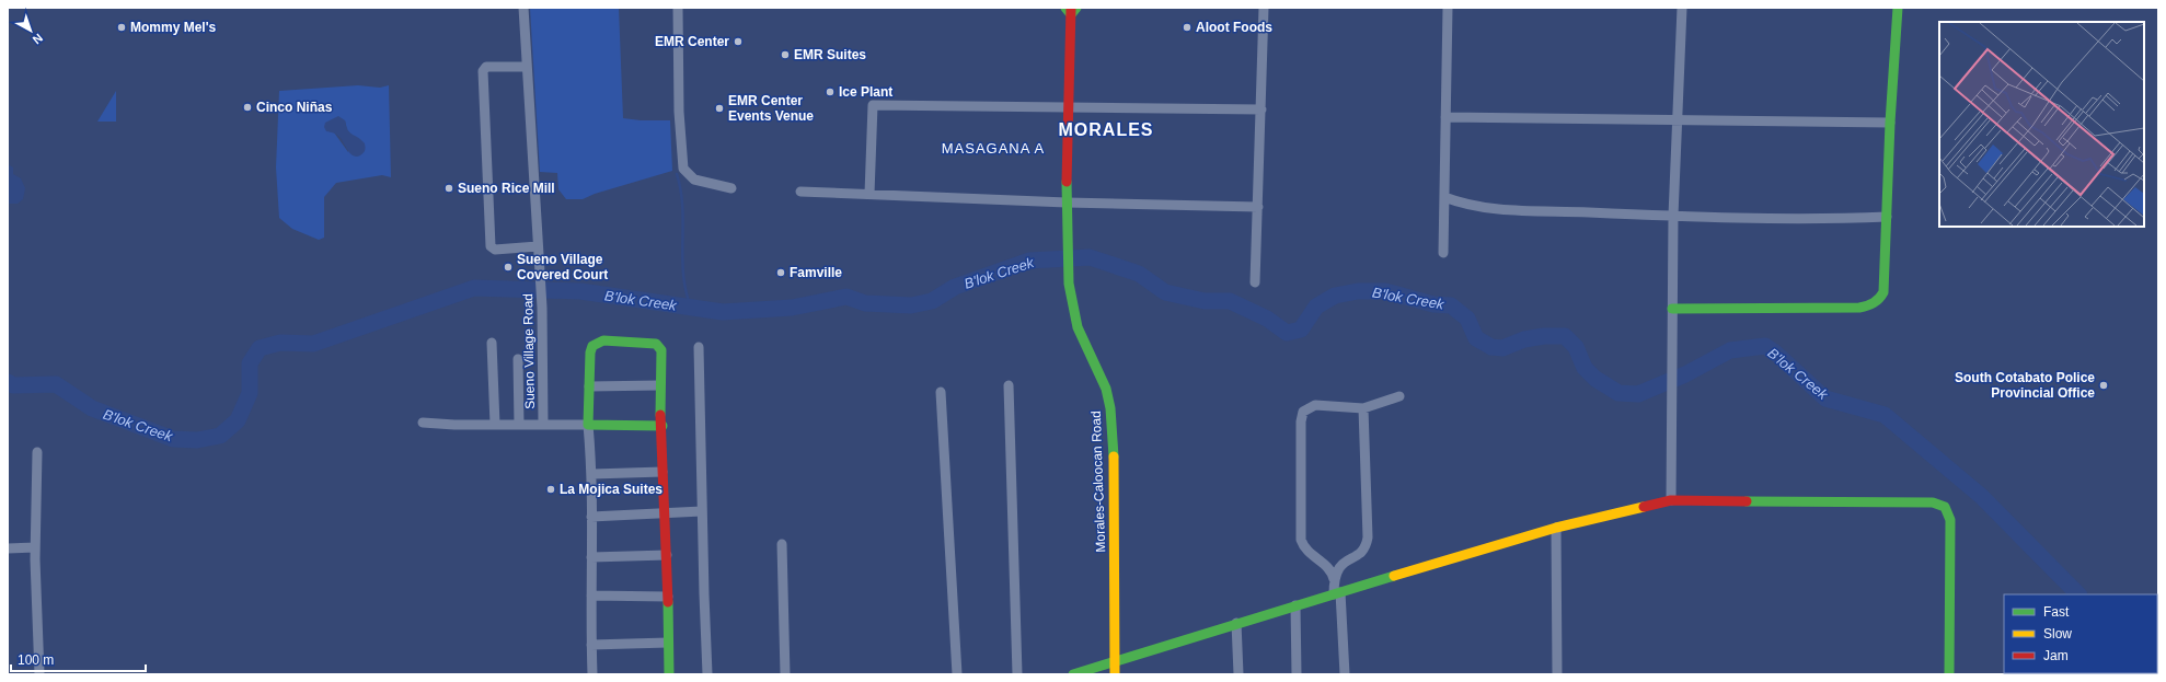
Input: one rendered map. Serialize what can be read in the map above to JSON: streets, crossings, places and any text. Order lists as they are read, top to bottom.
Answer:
{
  "streets": {
    "street": ["Sueno Village Road", "Morales-Caloocan Road"]
  },
  "districts": ["MORALES", "MASAGANA A"],
  "water": ["B'lok Creek"],
  "places": [
    "Mommy Mel's",
    "Aloot Foods",
    "EMR Center",
    "EMR Suites",
    "Ice Plant",
    "Cinco Niñas",
    "EMR Center Events Venue",
    "Sueno Rice Mill",
    "Sueno Village Covered Court",
    "Famville",
    "South Cotabato Police Provincial Office",
    "La Mojica Suites"
  ],
  "legend": ["Fast", "Slow", "Jam"],
  "scale_bar": "100 m",
  "north": "bottom right"
}
